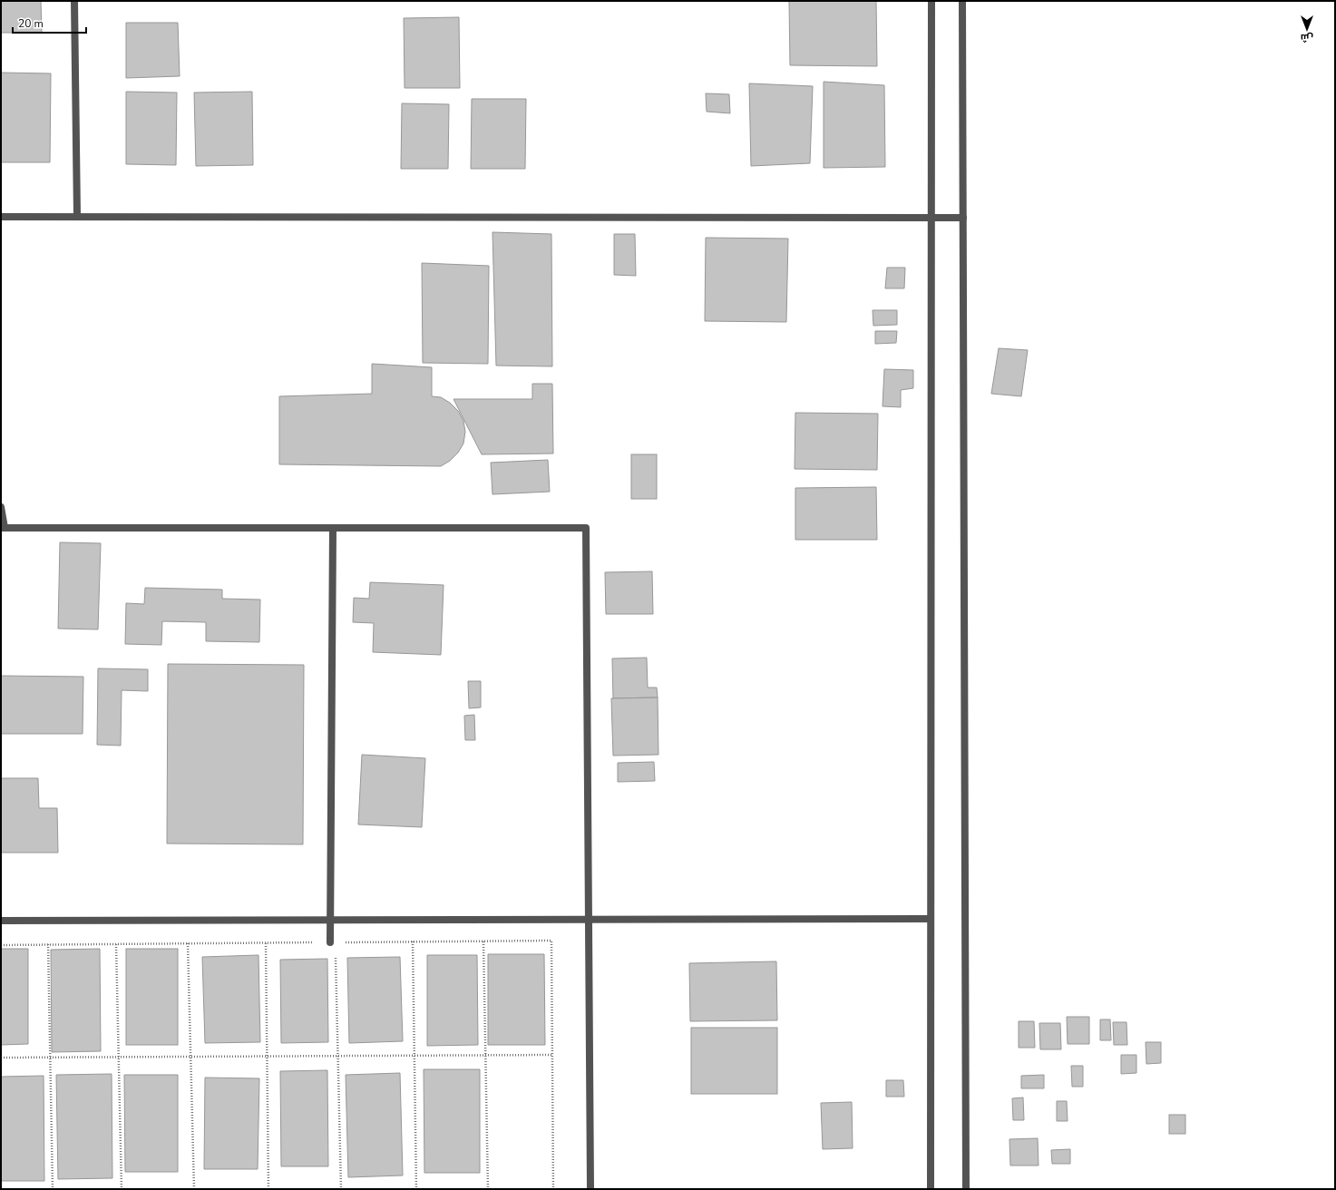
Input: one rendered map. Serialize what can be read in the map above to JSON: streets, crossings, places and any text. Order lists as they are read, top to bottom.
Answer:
{
  "scale_bar": "20 m",
  "north": "bottom"
}
